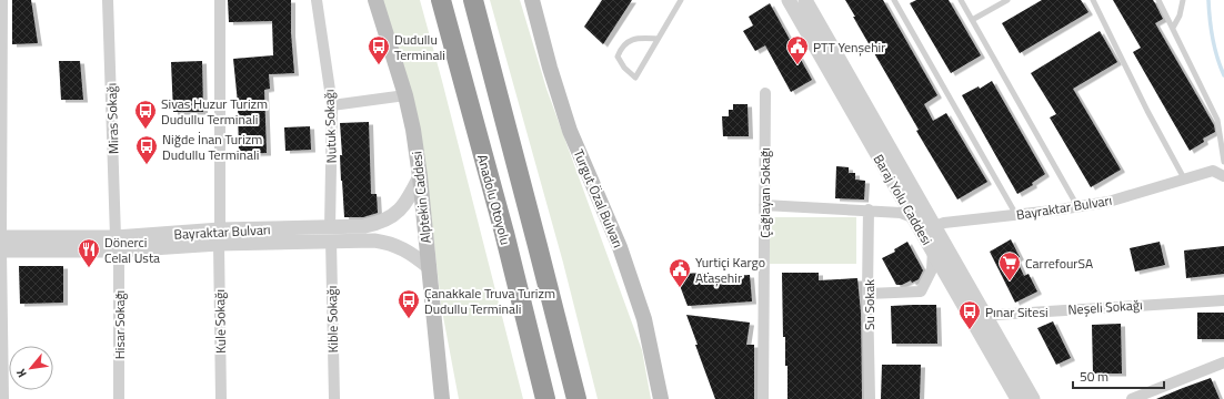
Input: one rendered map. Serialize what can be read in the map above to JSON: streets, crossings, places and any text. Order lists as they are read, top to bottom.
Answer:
{
  "streets": {
    "highway": ["Anadolu Otoyolu"],
    "main road": ["Alptekin Caddesi", "Turgut Özal Bulvarı"],
    "street": [
      "Miras Sokağı",
      "Nutuk Sokağı",
      "Çağlayan Sokağı",
      "Baraj Yolu Caddesi",
      "Bayraktar Bulvarı",
      "Su Sokak",
      "Neşeli Sokağı",
      "Kible Sokağı",
      "Kule Sokağı",
      "Hisar Sokağı"
    ]
  },
  "crossings": [
    ["Miras Sokağı", "Bayraktar Bulvarı"],
    ["Miras Sokağı", "Hisar Sokağı"],
    ["Nutuk Sokağı", "Bayraktar Bulvarı"],
    ["Nutuk Sokağı", "Kible Sokağı"],
    ["Alptekin Caddesi", "Bayraktar Bulvarı"],
    ["Baraj Yolu Caddesi", "Bayraktar Bulvarı"],
    ["Baraj Yolu Caddesi", "Neşeli Sokağı"],
    ["Bayraktar Bulvarı", "Kible Sokağı"],
    ["Bayraktar Bulvarı", "Kule Sokağı"],
    ["Bayraktar Bulvarı", "Hisar Sokağı"]
  ],
  "places": {
    "bus stop": [
      "Dudullu Terminali",
      "Sivas Huzur Turizm Dudullu Terminali",
      "Niğde İnan Turizm Dudullu Terminali",
      "Çanakkale Truva Turizm Dudullu Terminali",
      "Pınar Sitesi"
    ],
    "public building": ["PTT Yenşehir", "Yurtiçi Kargo Ataşehir"],
    "restaurant": ["Dönerci Celal Usta"],
    "supermarket": ["CarrefourSA"]
  },
  "scale_bar": "50 m",
  "north": "bottom left"
}
